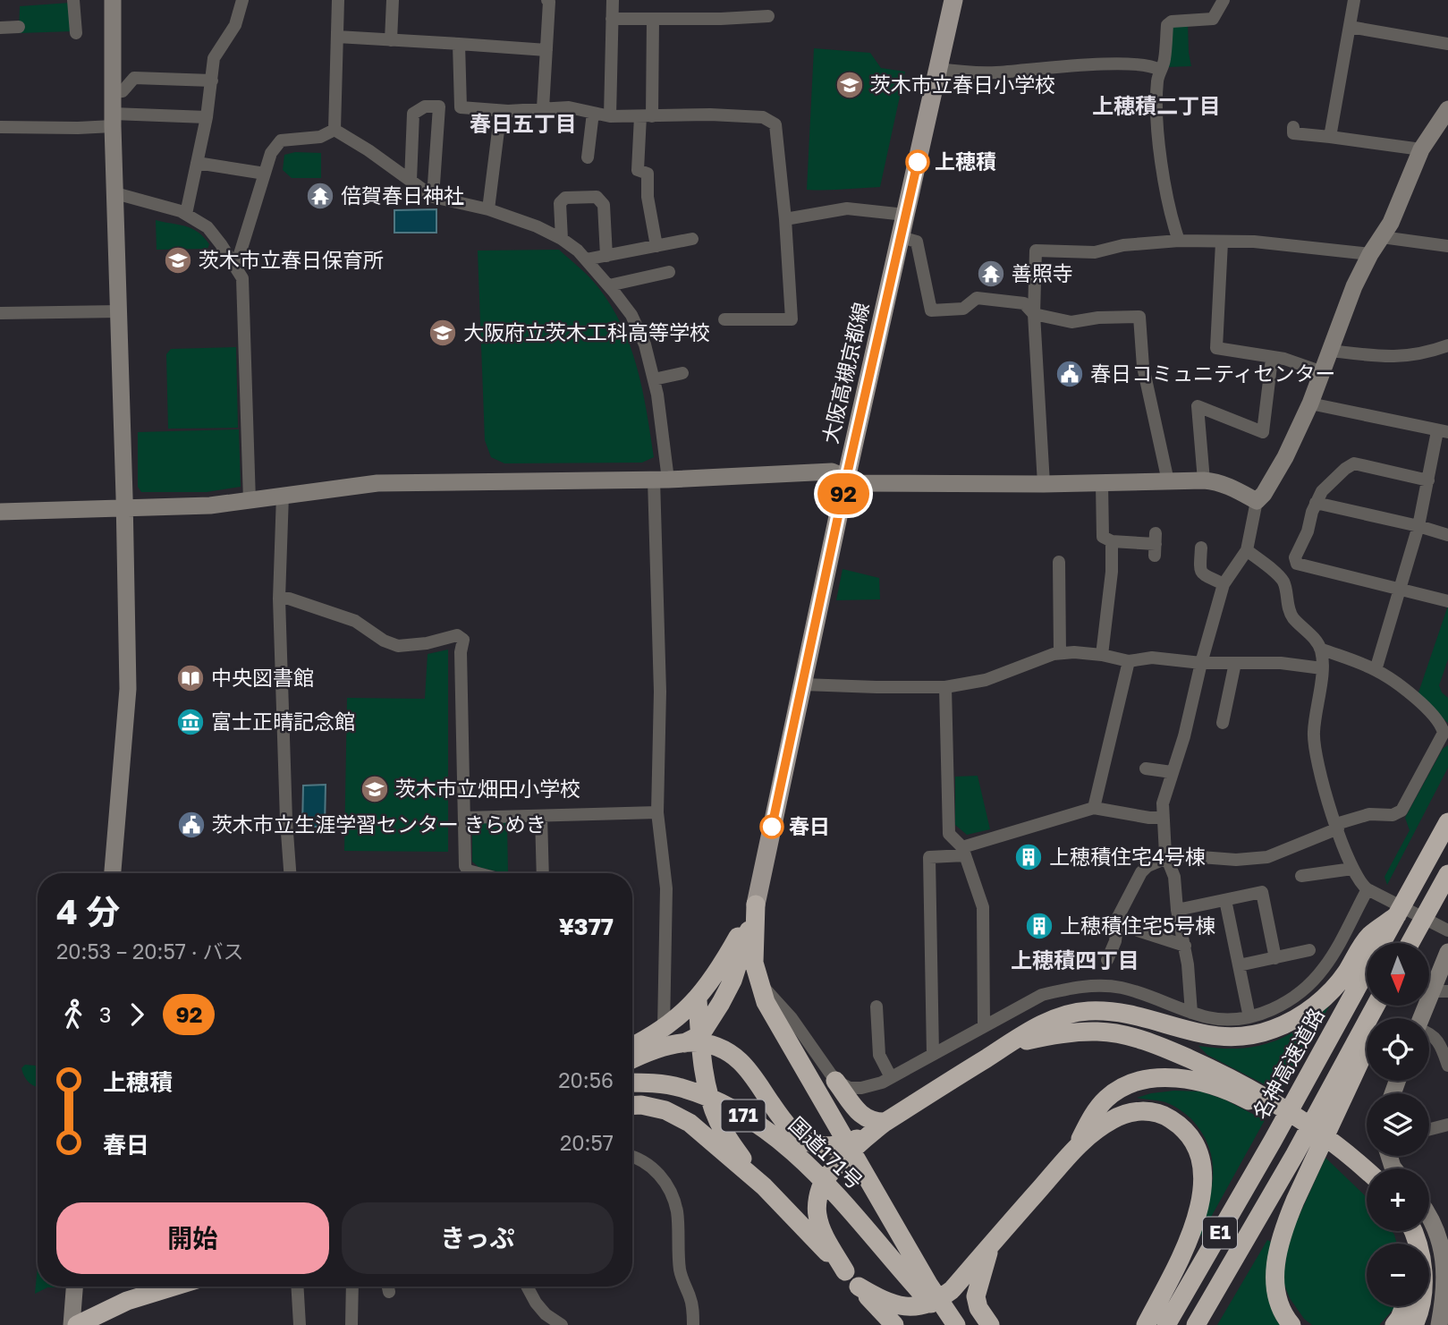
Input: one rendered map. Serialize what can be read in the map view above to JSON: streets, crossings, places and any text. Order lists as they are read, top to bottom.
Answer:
{
  "streets": {
    "highway": [
      "名神高速道路",
      "171",
      "国道171号",
      "E1"
    ],
    "main road": ["大阪高槻京都線"]
  },
  "districts": ["上穂積二丁目", "春日五丁目", "上穂積四丁目"],
  "places": {
    "school or university": [
      "茨木市立春日小学校",
      "茨木市立春日保育所",
      "大阪府立茨木工科高等学校",
      "茨木市立畑田小学校"
    ],
    "other": ["上穂積", "春日"],
    "temple": ["倍賀春日神社", "善照寺"],
    "public building": ["春日コミュニティセンター", "茨木市立生涯学習センター きらめき"],
    "library": ["中央図書館"],
    "museum": ["富士正晴記念館"],
    "building": ["上穂積住宅4号棟", "上穂積住宅5号棟"]
  },
  "lines": ["bus line 92"],
  "north": "bottom",
  "page": {
    "on_map": "92",
    "heading": ["4 分", "20:53 – 20:57 · バス", "¥377"],
    "map_buttons": ["+", "−"],
    "legs": ["3", "92"],
    "list": [
      {
        "name": "上穂積",
        "value": "20:56"
      },
      {
        "name": "春日",
        "value": "20:57"
      }
    ],
    "buttons": ["開始", "きっぷ"]
  }
}
